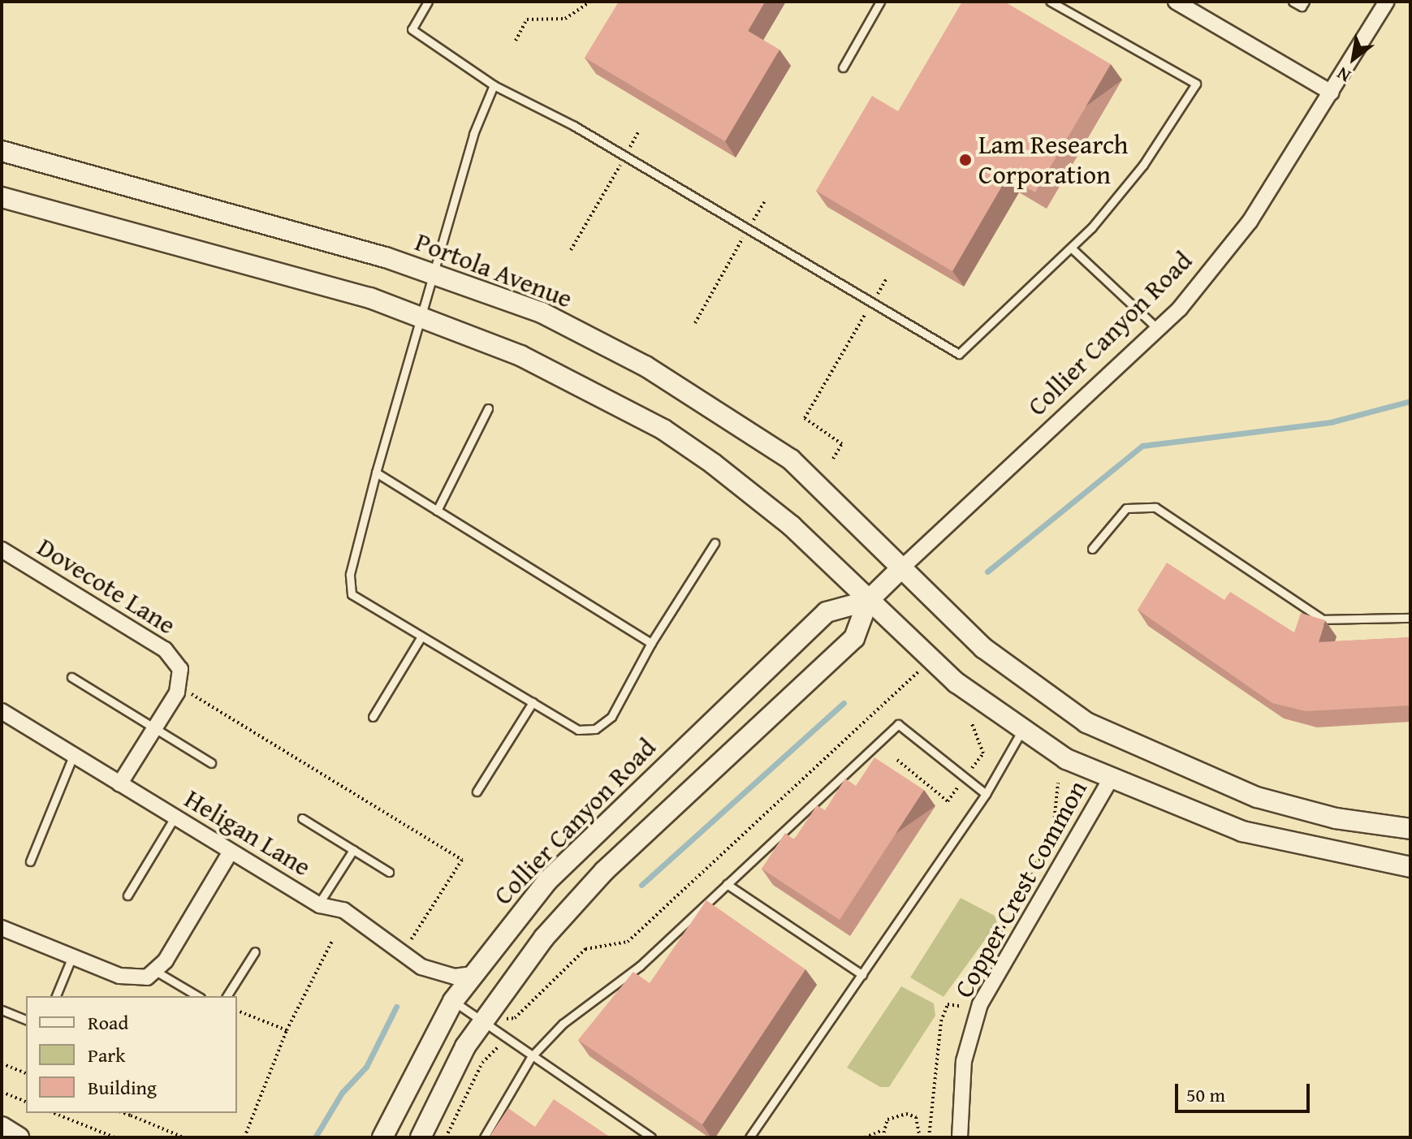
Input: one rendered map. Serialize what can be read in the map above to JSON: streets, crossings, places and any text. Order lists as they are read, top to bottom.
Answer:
{
  "streets": {
    "main road": ["Portola Avenue", "Collier Canyon Road"],
    "street": ["Dovecote Lane", "Heligan Lane", "Copper Crest Common"]
  },
  "crossings": [
    ["Portola Avenue", "Collier Canyon Road"],
    ["Collier Canyon Road", "Heligan Lane"]
  ],
  "places": ["Lam Research Corporation"],
  "legend": ["Road", "Park", "Building"],
  "scale_bar": "50 m",
  "north": "bottom left"
}
